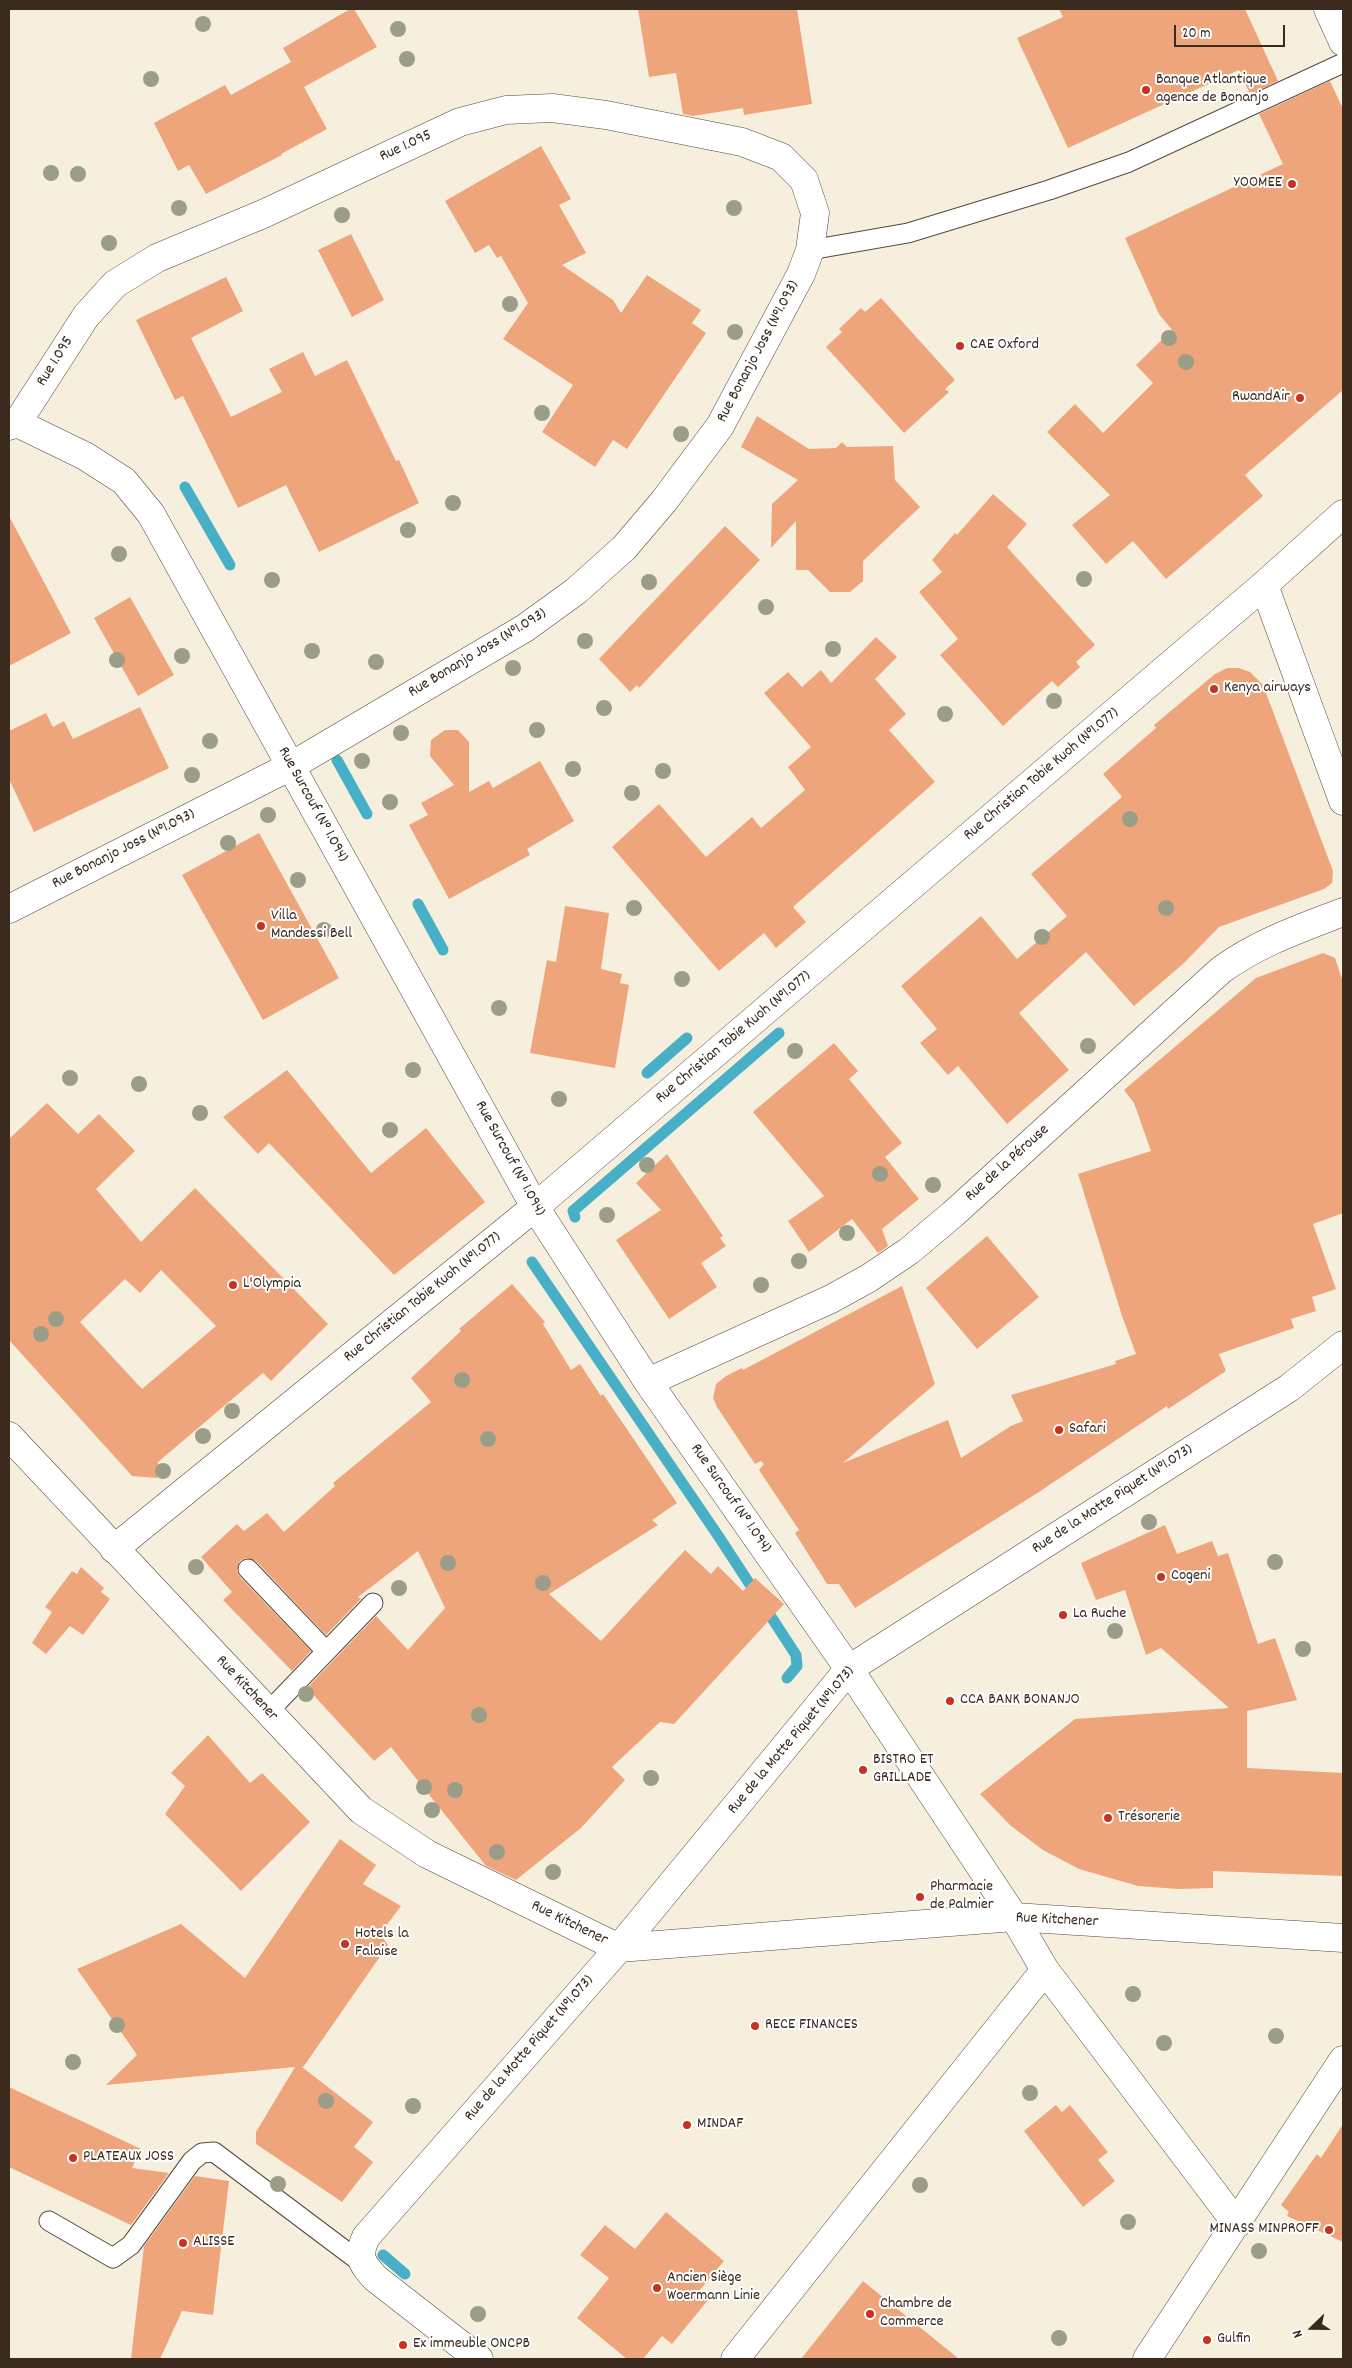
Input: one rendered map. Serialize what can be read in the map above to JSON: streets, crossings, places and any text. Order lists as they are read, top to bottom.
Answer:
{
  "streets": {
    "street": [
      "Rue 1.095",
      "Rue Bonanjo Joss (N°1.093)",
      "Rue Christian Tobie Kuoh (N°1.077)",
      "Rue Surcouf (N° 1.094)",
      "Rue de la Pérouse",
      "Rue de la Motte Piquet (N°1.073)",
      "Rue Kitchener"
    ]
  },
  "crossings": [
    ["Rue 1.095", "Rue Bonanjo Joss (N°1.093)"],
    ["Rue 1.095", "Rue Surcouf (N° 1.094)"],
    ["Rue Bonanjo Joss (N°1.093)", "Rue Surcouf (N° 1.094)"],
    ["Rue Christian Tobie Kuoh (N°1.077)", "Rue Surcouf (N° 1.094)"],
    ["Rue Christian Tobie Kuoh (N°1.077)", "Rue Kitchener"],
    ["Rue Surcouf (N° 1.094)", "Rue de la Pérouse"],
    ["Rue Surcouf (N° 1.094)", "Rue de la Motte Piquet (N°1.073)"],
    ["Rue Surcouf (N° 1.094)", "Rue Kitchener"],
    ["Rue de la Motte Piquet (N°1.073)", "Rue Kitchener"]
  ],
  "places": [
    "Banque Atlantique agence de Bonanjo",
    "YOOMEE",
    "CAE Oxford",
    "RwandAir",
    "Kenya airways",
    "Villa Mandessi Bell",
    "L'Olympia",
    "Safari",
    "Cogeni",
    "La Ruche",
    "CCA BANK BONANJO",
    "BISTRO ET GRILLADE",
    "Trésorerie",
    "Pharmacie de Palmier",
    "Hotels la Falaise",
    "RECE FINANCES",
    "MINDAF",
    "PLATEAUX JOSS",
    "MINASS MINPROFF",
    "ALISSE",
    "Ancien Siège Woermann Linie",
    "Chambre de Commerce",
    "Gulfin",
    "Ex immeuble ONCPB"
  ],
  "scale_bar": "20 m",
  "north": "left"
}
